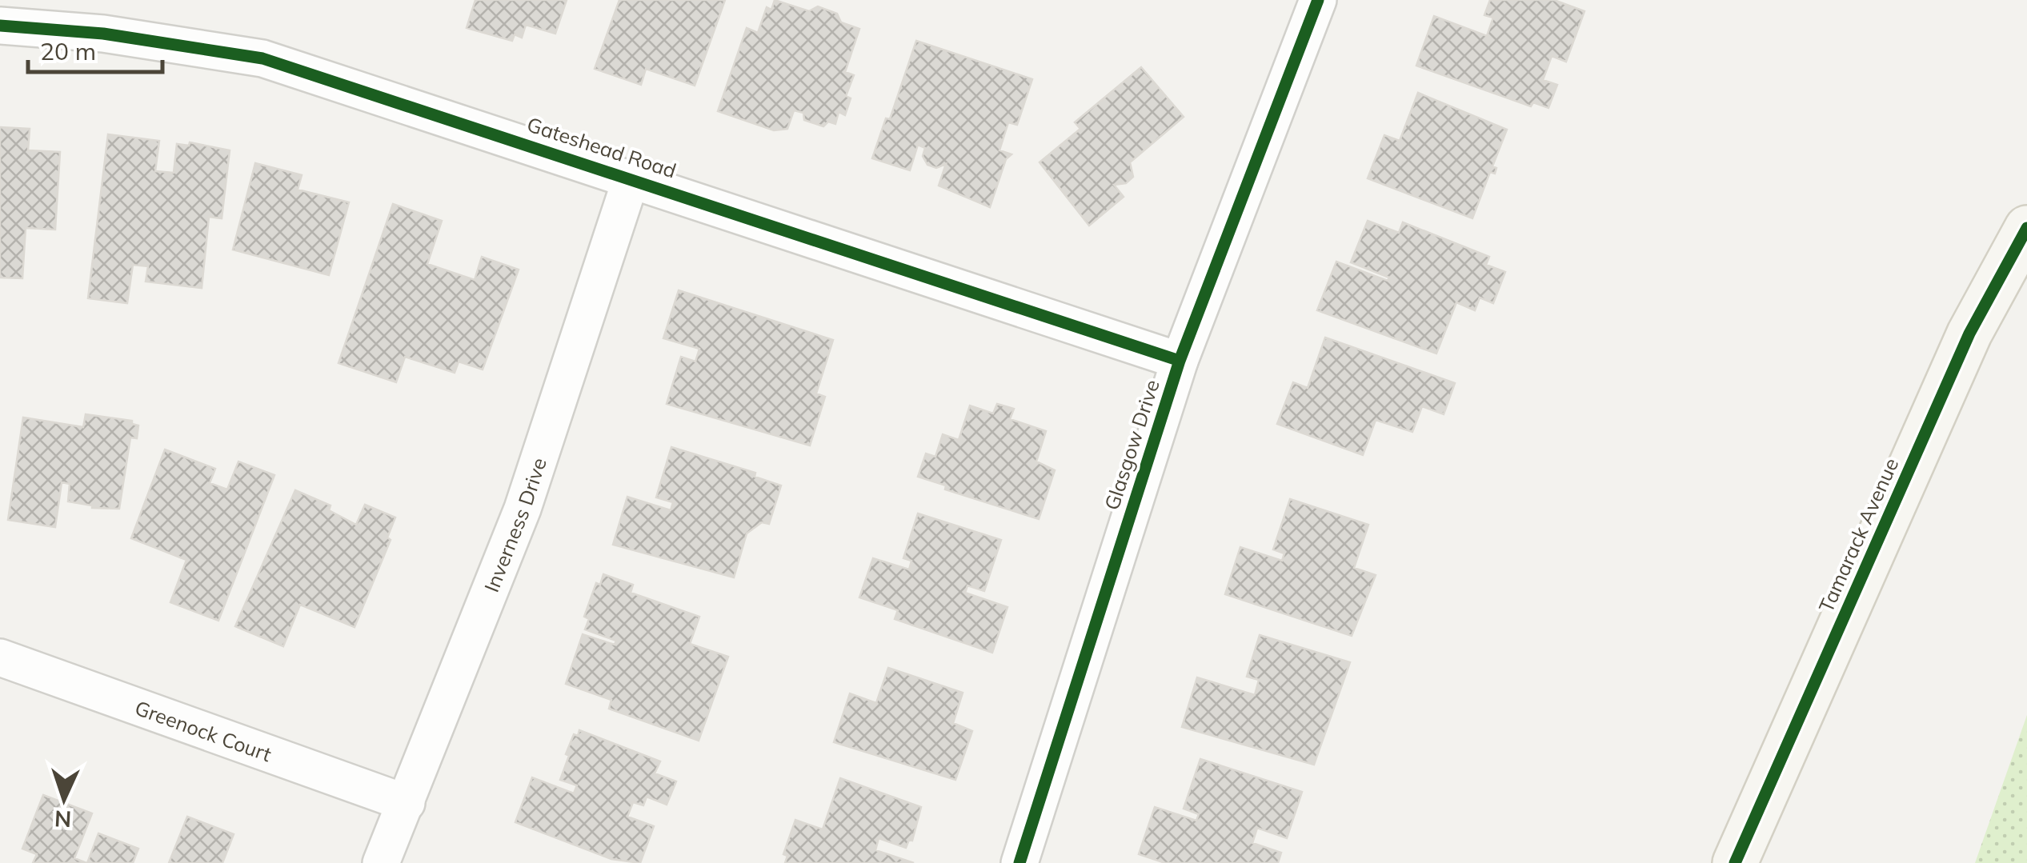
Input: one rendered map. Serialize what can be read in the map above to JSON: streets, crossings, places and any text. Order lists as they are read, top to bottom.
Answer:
{
  "streets": {
    "main road": ["Tamarack Avenue"],
    "street": [
      "Gateshead Road",
      "Glasgow Drive",
      "Inverness Drive",
      "Greenock Court"
    ]
  },
  "crossings": [
    ["Gateshead Road", "Glasgow Drive"],
    ["Gateshead Road", "Inverness Drive"],
    ["Inverness Drive", "Greenock Court"]
  ],
  "scale_bar": "20 m",
  "north": "bottom"
}
